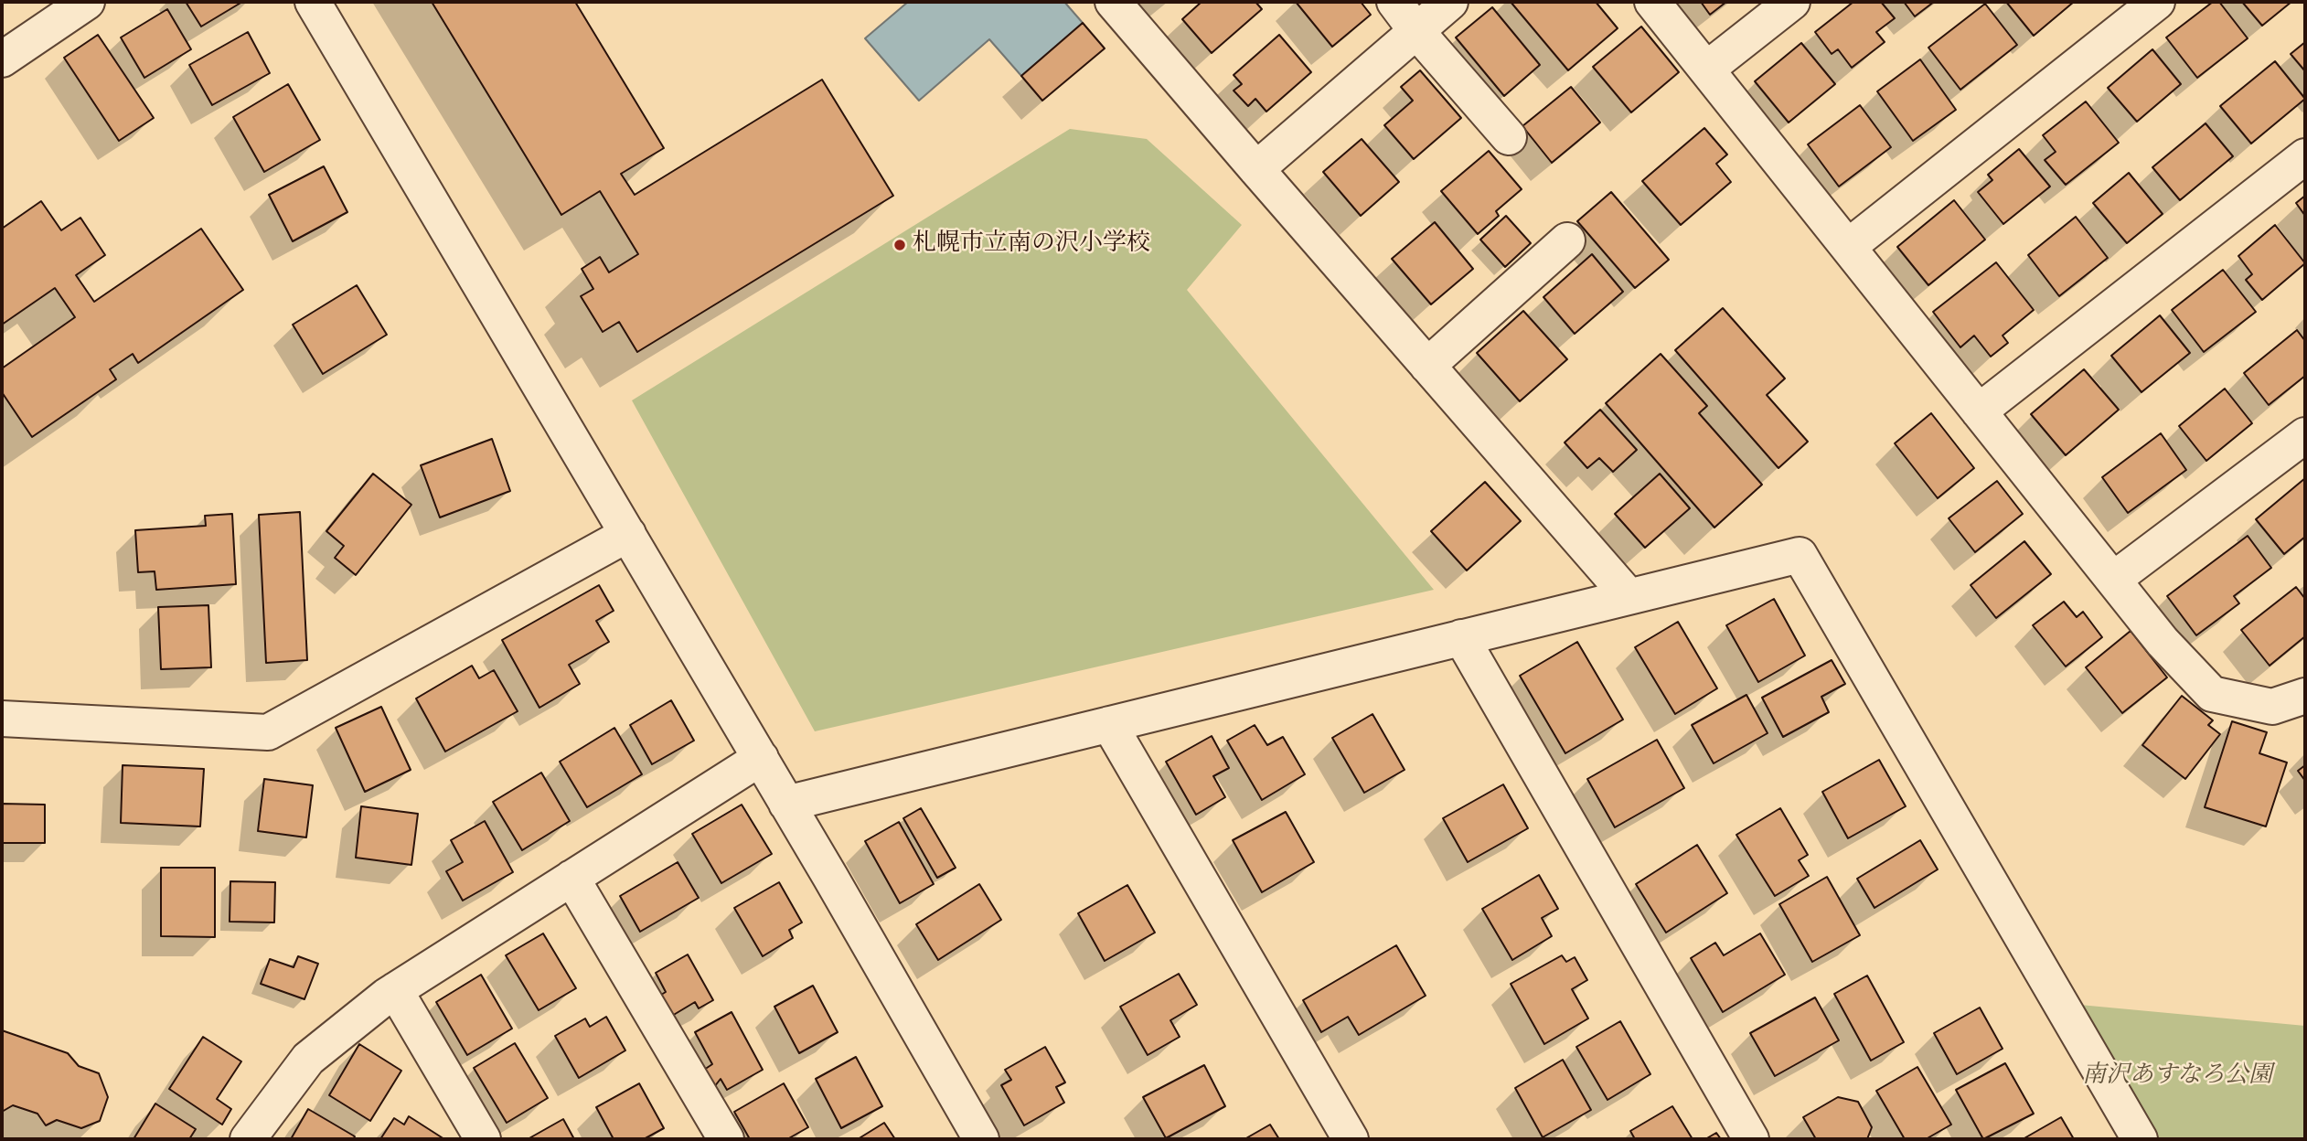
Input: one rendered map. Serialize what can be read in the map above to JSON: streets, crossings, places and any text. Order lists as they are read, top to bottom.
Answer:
{
  "parks": ["南沢あすなろ公園"],
  "places": ["札幌市立南の沢小学校"]
}
